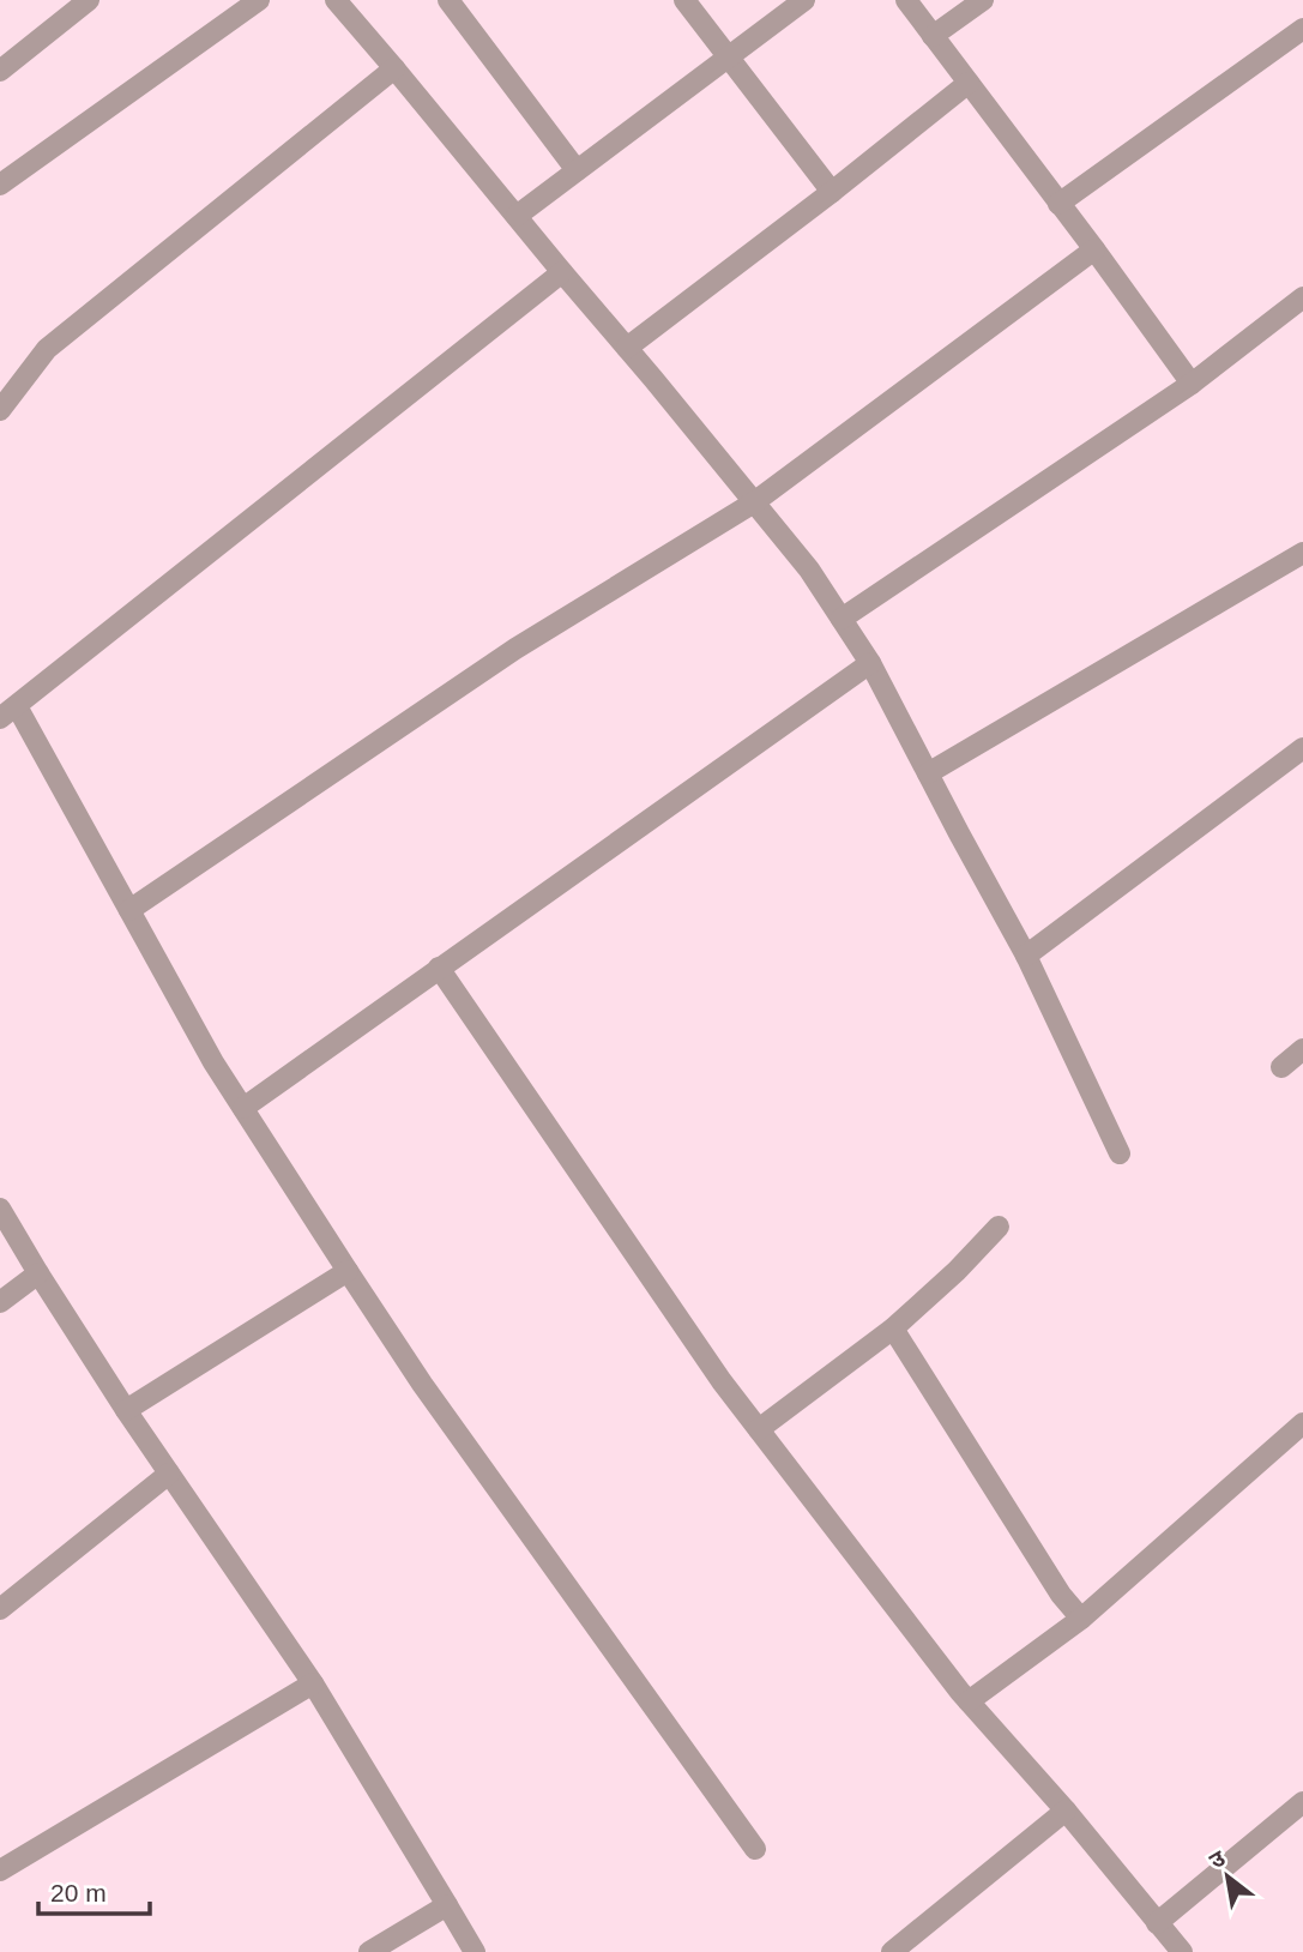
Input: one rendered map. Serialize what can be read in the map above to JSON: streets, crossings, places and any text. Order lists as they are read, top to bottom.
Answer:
{
  "scale_bar": "20 m",
  "north": "top left"
}
